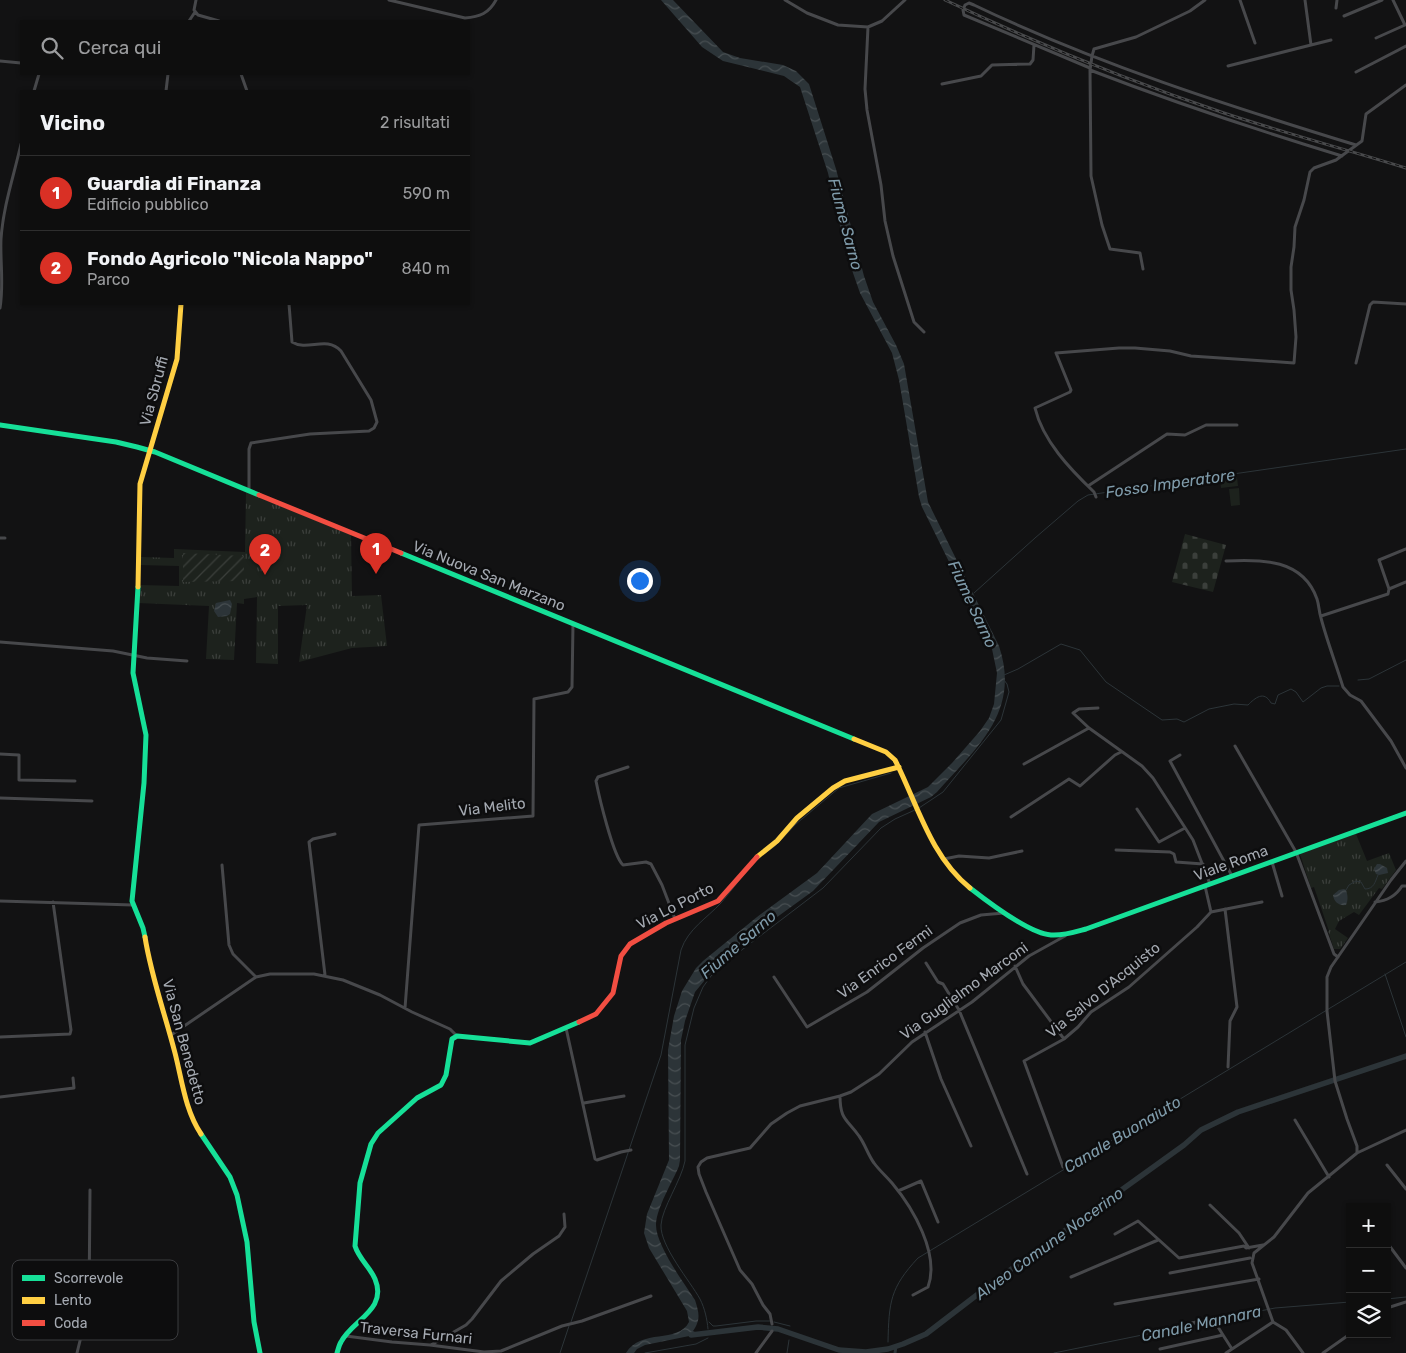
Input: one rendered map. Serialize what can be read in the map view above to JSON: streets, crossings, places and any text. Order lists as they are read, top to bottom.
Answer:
{
  "streets": {
    "street": [
      "Via Sbruffi",
      "Via Nuova San Marzano",
      "Via Melito",
      "Viale Roma",
      "Via Lo Porto",
      "Via Enrico Fermi",
      "Via Salvo D'Acquisto",
      "Via Guglielmo Marconi",
      "Via San Benedetto",
      "Traversa Furnari"
    ]
  },
  "crossings": [
    ["Via Sbruffi", "Via Nuova San Marzano"],
    ["Via Sbruffi", "Via San Benedetto"],
    ["Via Nuova San Marzano", "Via Melito"],
    ["Via Nuova San Marzano", "Via Lo Porto"],
    ["Viale Roma", "Via Guglielmo Marconi"]
  ],
  "water": [
    "Fiume Sarno",
    "Fosso Imperatore",
    "Canale Buonaiuto",
    "Alveo Comune Nocerino",
    "Canale Mannara"
  ],
  "legend": ["Scorrevole", "Lento", "Coda"],
  "page": {
    "search": "Cerca qui",
    "heading": ["Vicino", "2 risultati"],
    "list": [
      {
        "mark": "1",
        "name": "Guardia di Finanza",
        "note": "Edificio pubblico",
        "value": "590 m"
      },
      {
        "mark": "2",
        "name": "Fondo Agricolo \"Nicola Nappo\"",
        "note": "Parco",
        "value": "840 m"
      }
    ],
    "pins": ["1", "2"],
    "map_buttons": ["+", "−"]
  }
}
